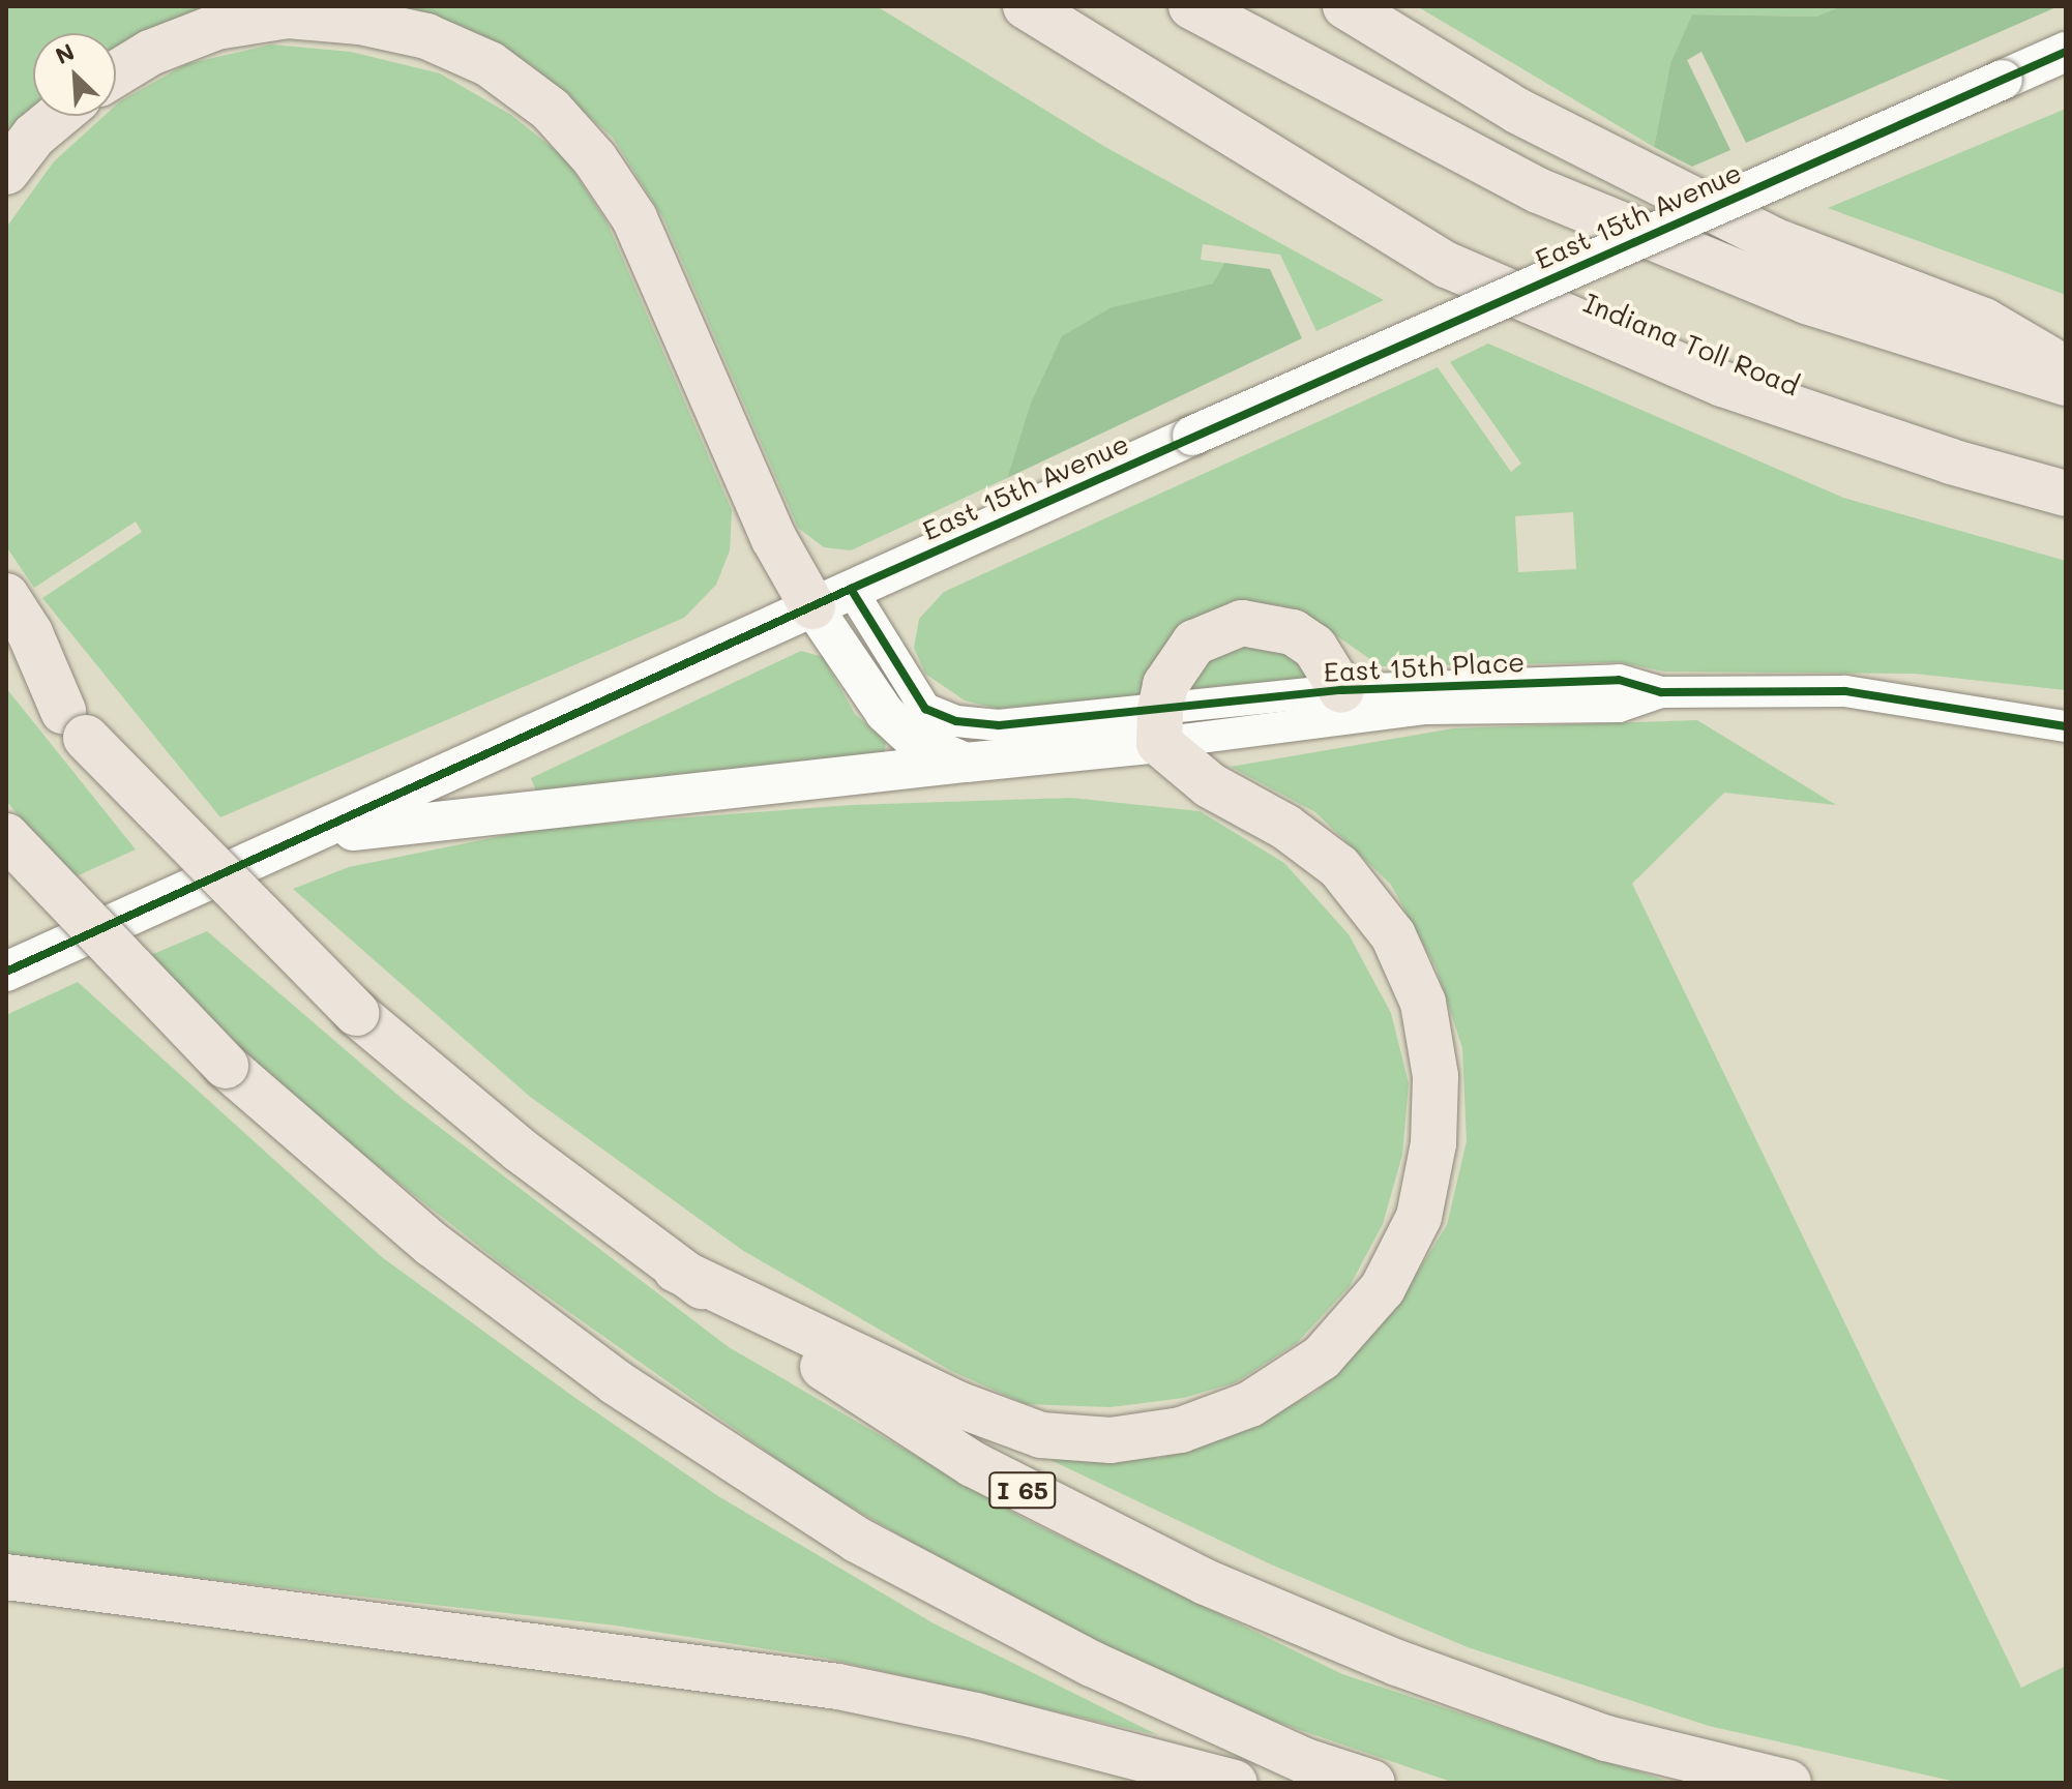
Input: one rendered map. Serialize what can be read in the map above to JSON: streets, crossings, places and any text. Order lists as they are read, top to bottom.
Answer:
{
  "streets": {
    "highway": ["Indiana Toll Road", "I 65"],
    "street": ["East 15th Avenue", "East 15th Place"]
  },
  "crossings": [
    ["East 15th Avenue", "East 15th Place"]
  ],
  "north": "top left"
}
